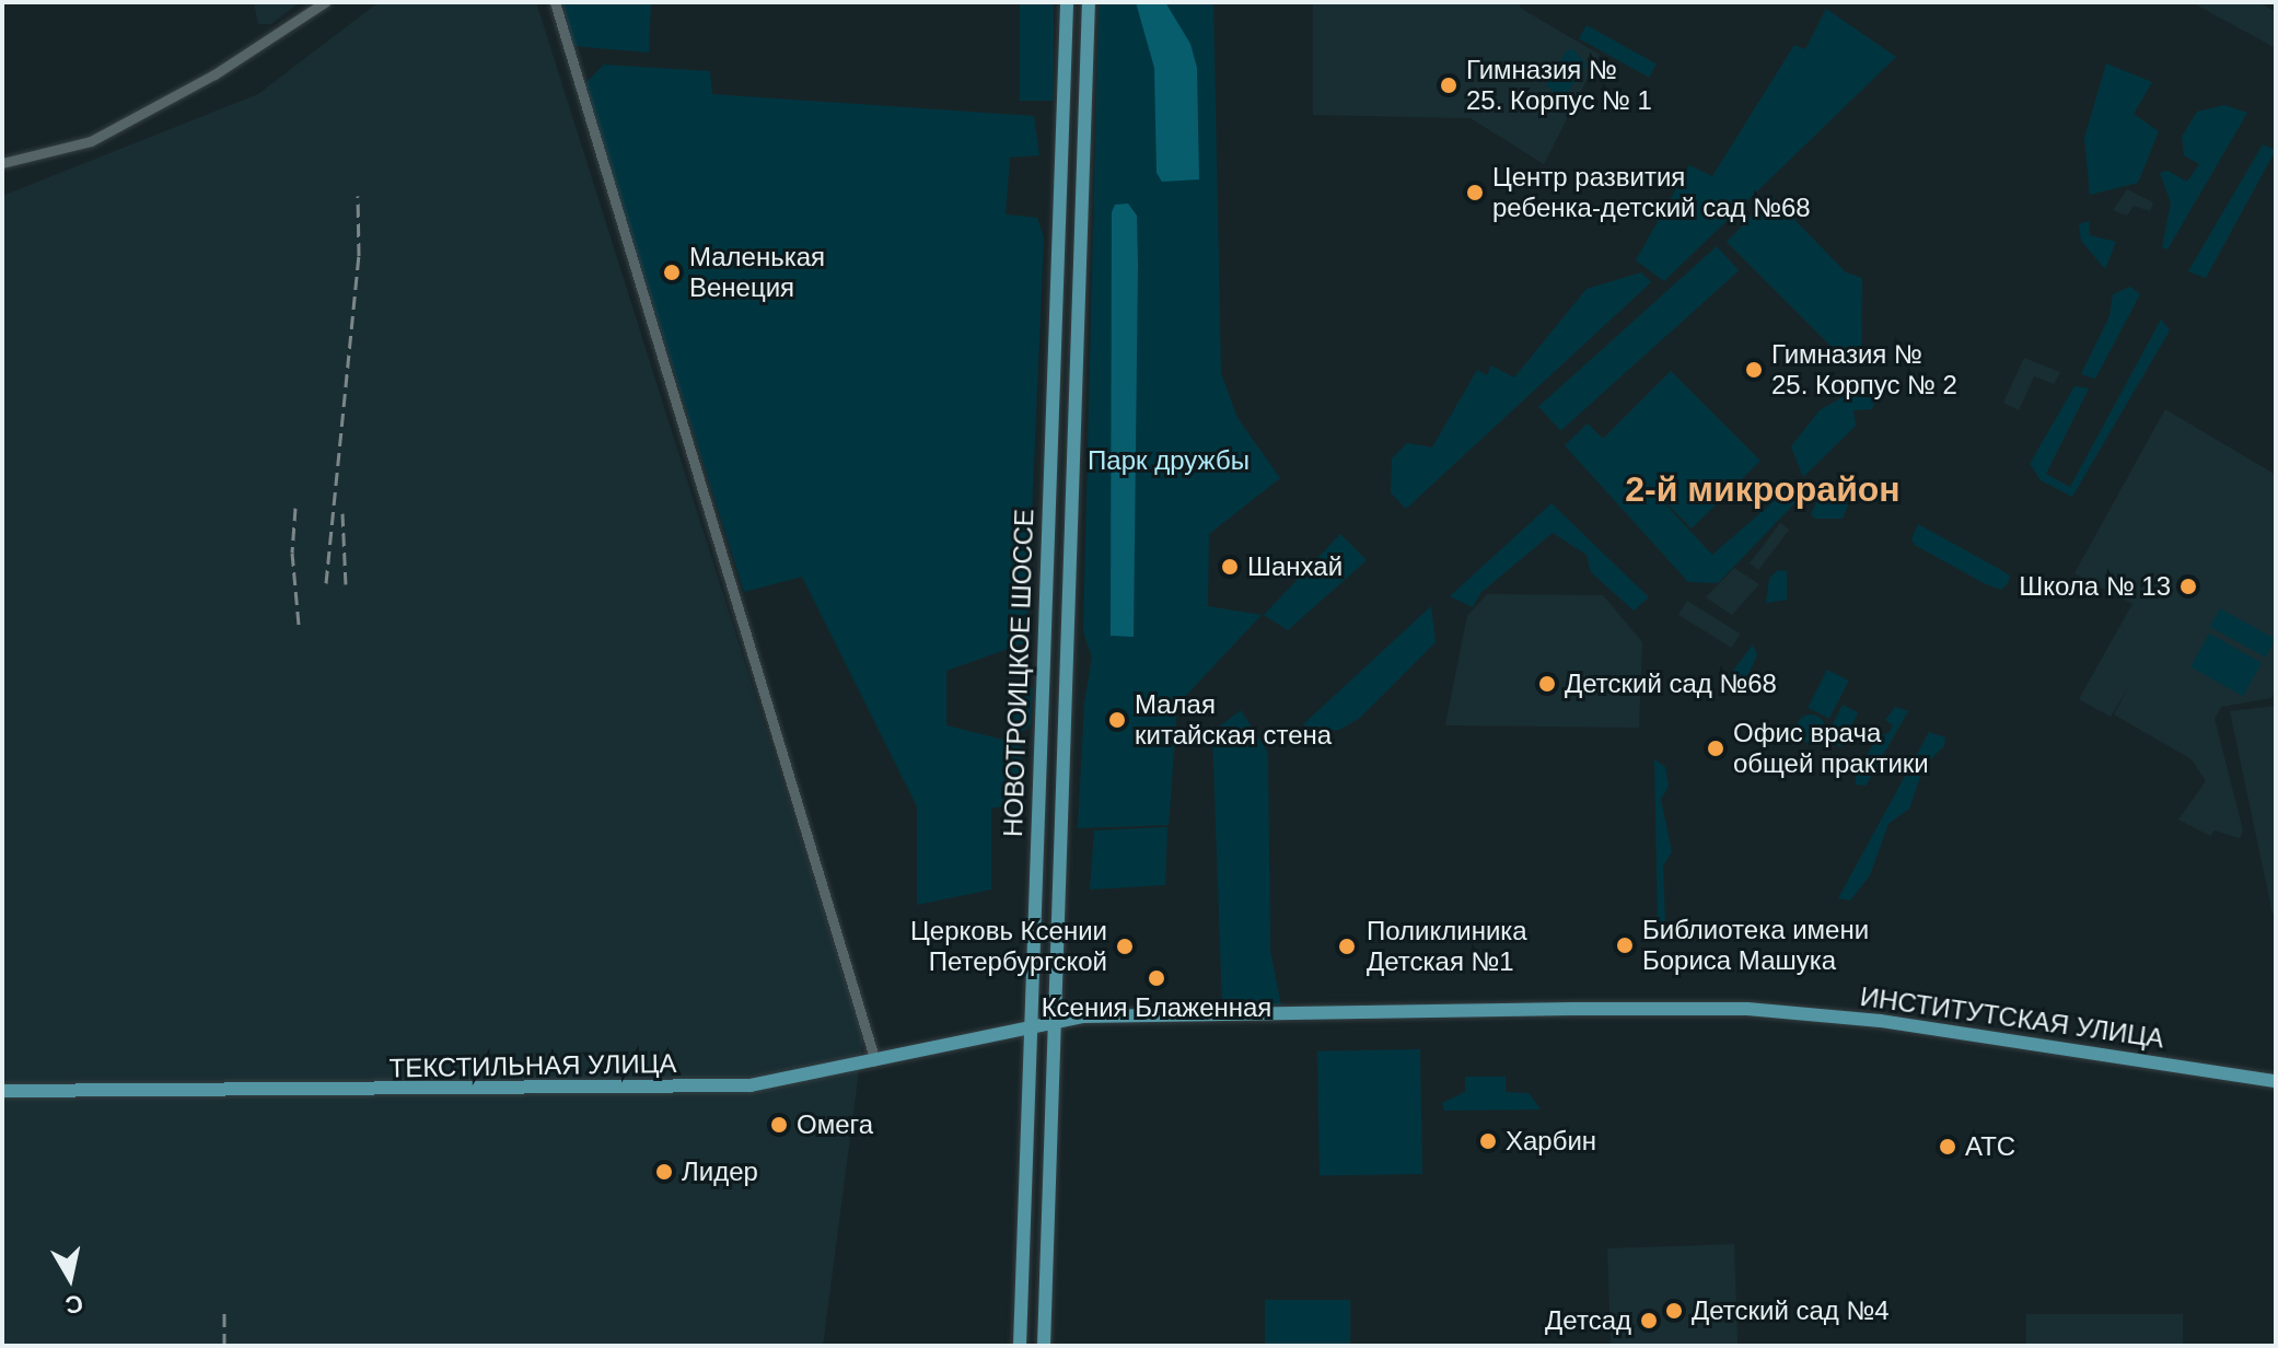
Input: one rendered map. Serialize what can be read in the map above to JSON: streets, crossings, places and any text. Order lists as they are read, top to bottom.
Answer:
{
  "streets": {
    "main road": ["НОВОТРОИЦКОЕ ШОССЕ", "ИНСТИТУТСКАЯ УЛИЦА", "ТЕКСТИЛЬНАЯ УЛИЦА"]
  },
  "crossings": [
    ["НОВОТРОИЦКОЕ ШОССЕ", "ИНСТИТУТСКАЯ УЛИЦА"],
    ["НОВОТРОИЦКОЕ ШОССЕ", "ТЕКСТИЛЬНАЯ УЛИЦА"],
    ["ИНСТИТУТСКАЯ УЛИЦА", "ТЕКСТИЛЬНАЯ УЛИЦА"]
  ],
  "districts": ["2-й микрорайон"],
  "parks": ["Парк дружбы"],
  "places": [
    "Гимназия № 25. Корпус № 1",
    "Центр развития ребенка-детский сад №68",
    "Маленькая Венеция",
    "Гимназия № 25. Корпус № 2",
    "Шанхай",
    "Школа № 13",
    "Детский сад №68",
    "Малая китайская стена",
    "Офис врача общей практики",
    "Библиотека имени Бориса Машука",
    "Церковь Ксении Петербургской",
    "Поликлиника Детская №1",
    "Ксения Блаженная",
    "Омега",
    "Харбин",
    "АТС",
    "Лидер",
    "Детский сад №4",
    "Детсад"
  ],
  "north": "bottom"
}
